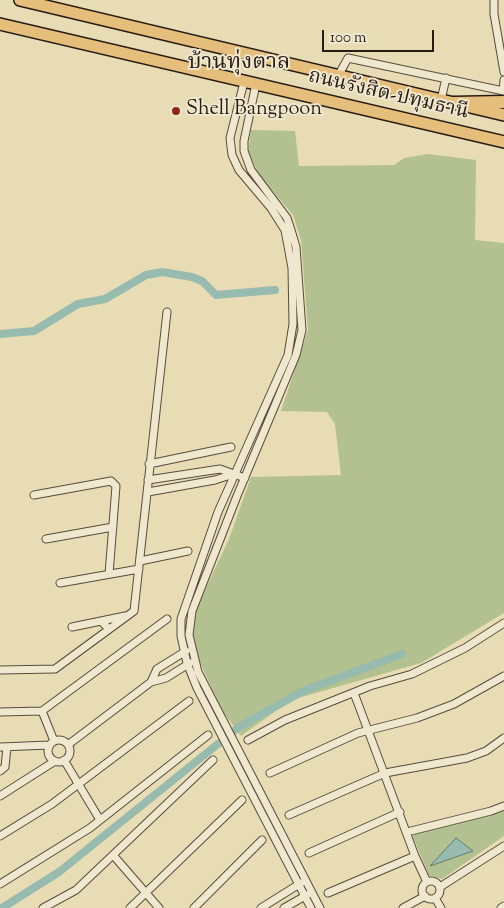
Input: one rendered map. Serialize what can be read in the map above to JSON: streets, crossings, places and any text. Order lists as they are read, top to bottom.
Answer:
{
  "streets": {
    "main road": ["ถนนรังสิต-ปทุมธานี"]
  },
  "districts": ["บ้านทุ่งตาล"],
  "places": ["Shell Bangpoon"],
  "scale_bar": "100 m"
}
